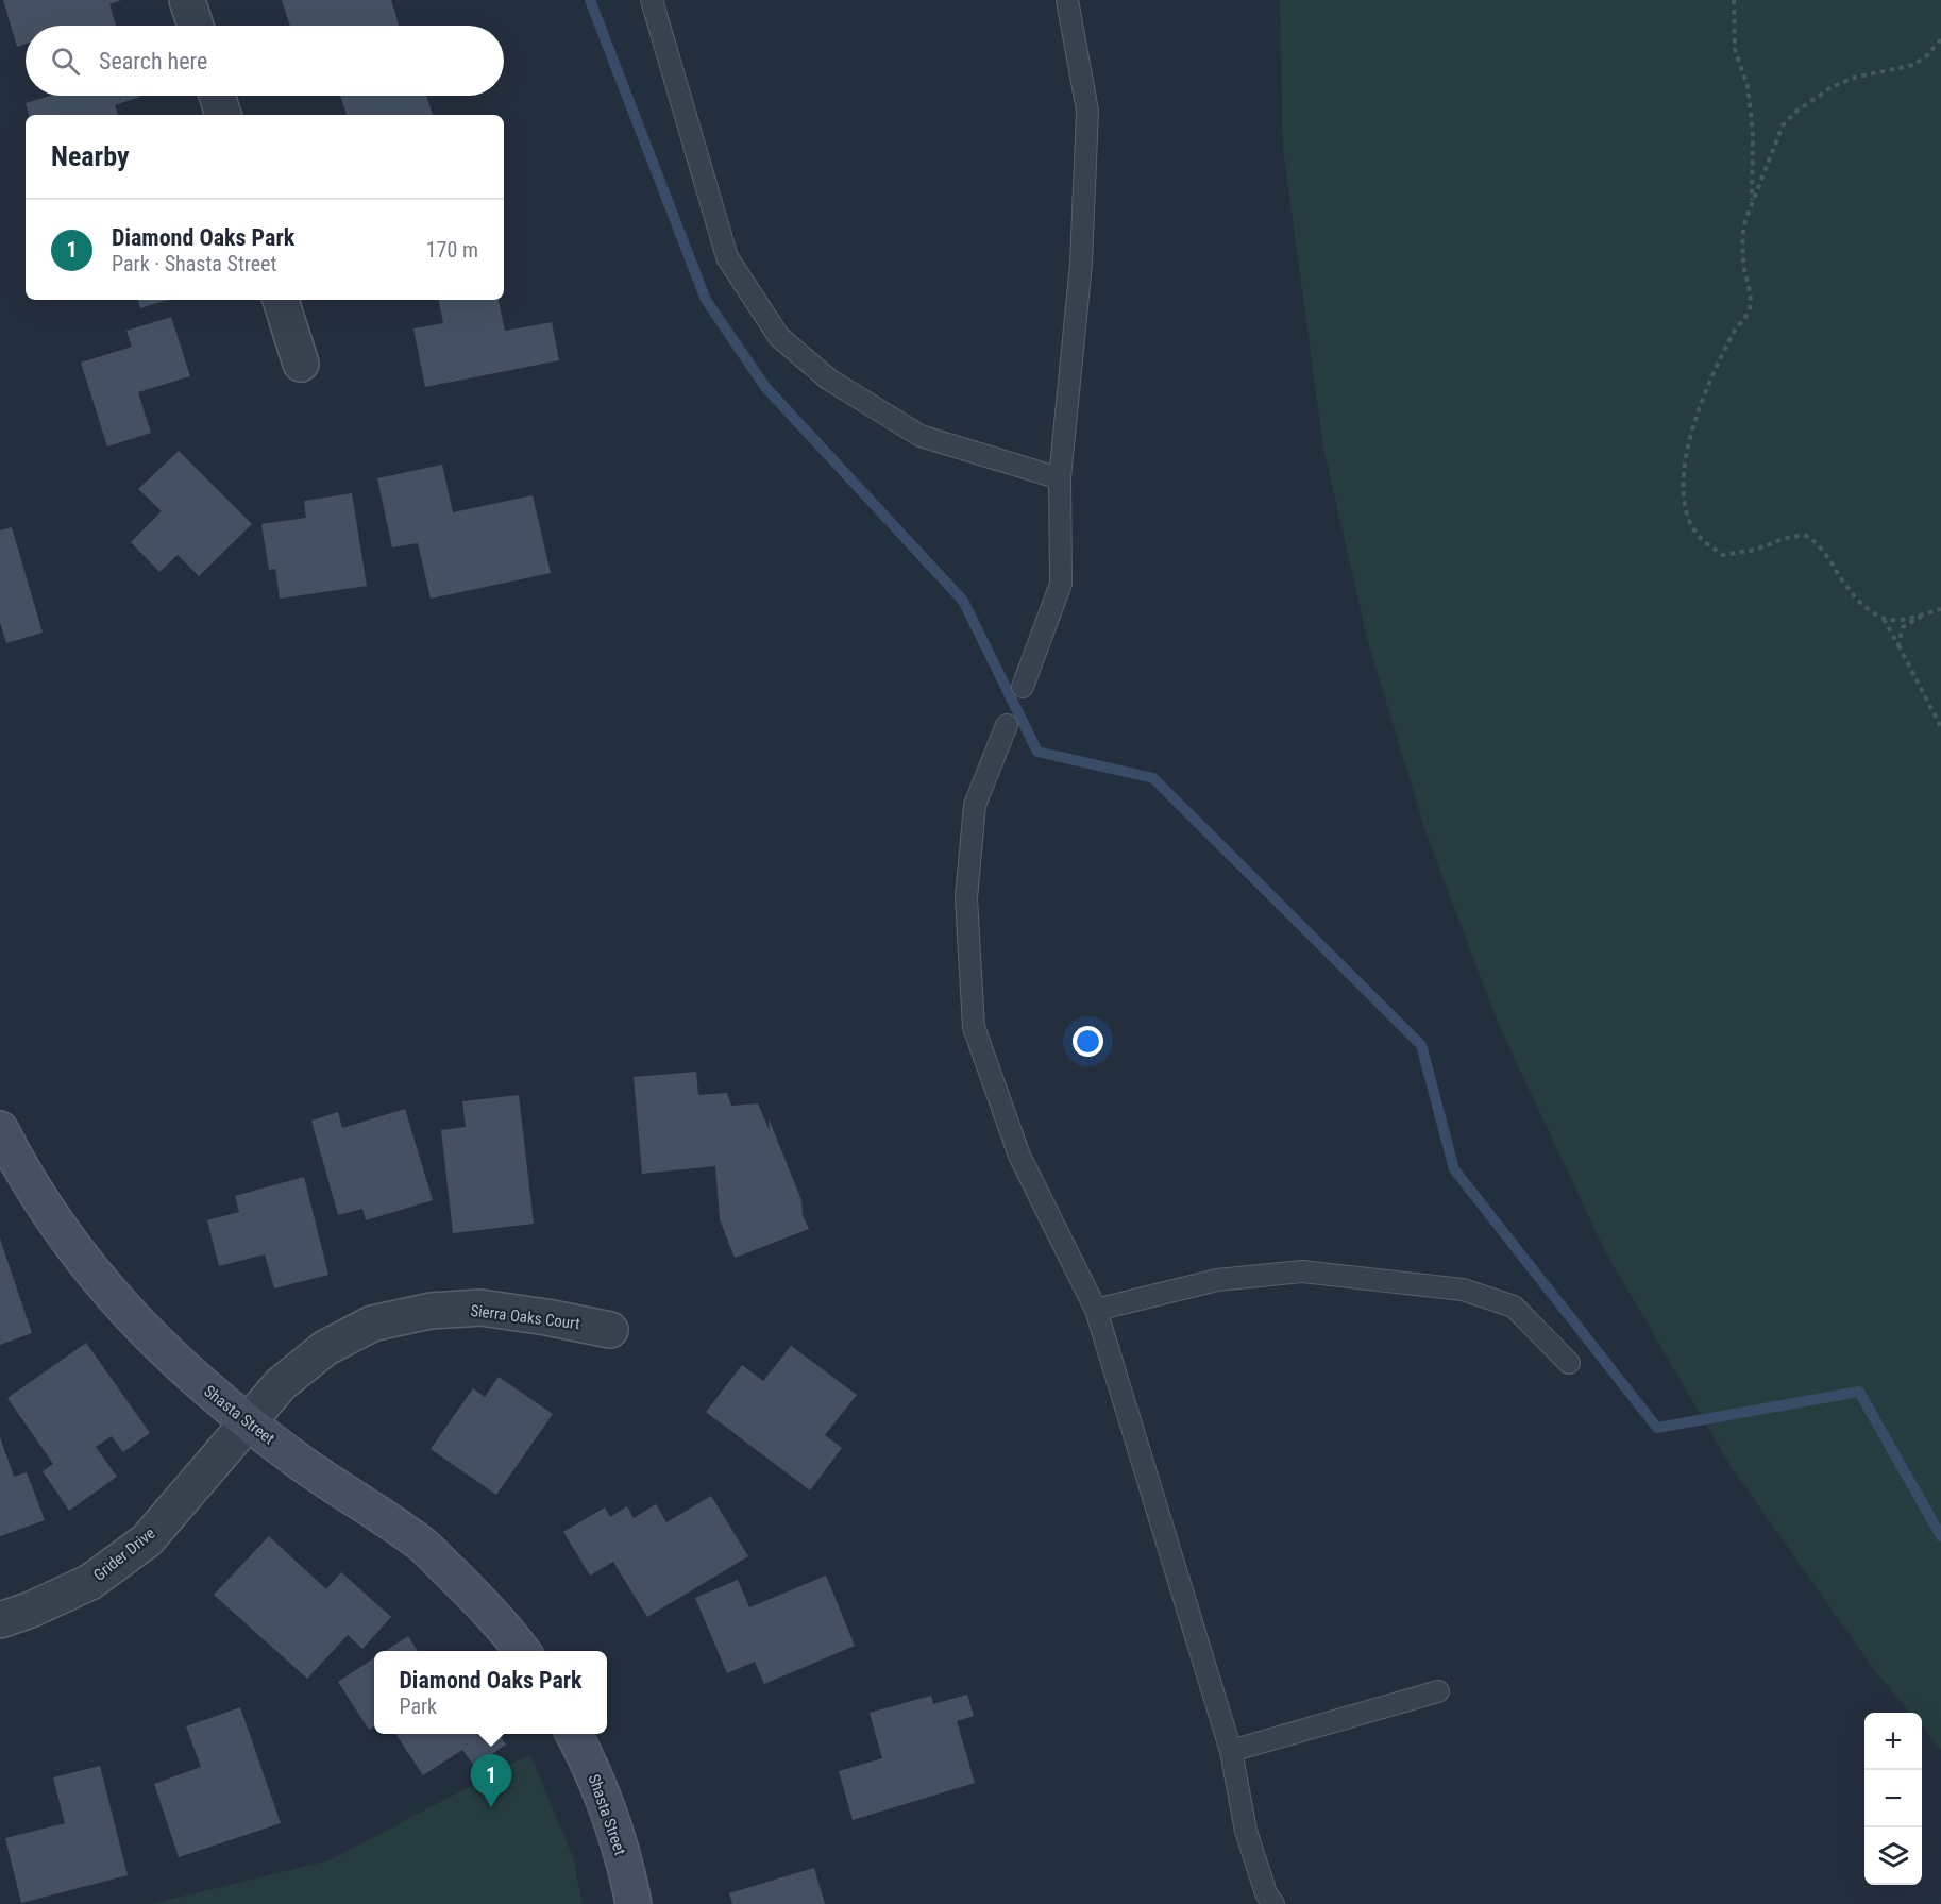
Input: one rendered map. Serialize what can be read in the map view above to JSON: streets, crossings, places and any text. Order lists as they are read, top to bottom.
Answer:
{
  "streets": {
    "street": ["Sierra Oaks Court", "Shasta Street", "Grider Drive"]
  },
  "crossings": [
    ["Sierra Oaks Court", "Shasta Street"],
    ["Sierra Oaks Court", "Grider Drive"],
    ["Shasta Street", "Grider Drive"]
  ],
  "page": {
    "search": "Search here",
    "heading": "Nearby",
    "list": [
      {
        "mark": "1",
        "name": "Diamond Oaks Park",
        "note": "Park · Shasta Street",
        "value": "170 m"
      }
    ],
    "popup": ["Diamond Oaks Park", "Park"],
    "map_buttons": ["+", "−"],
    "pins": "1"
  }
}
